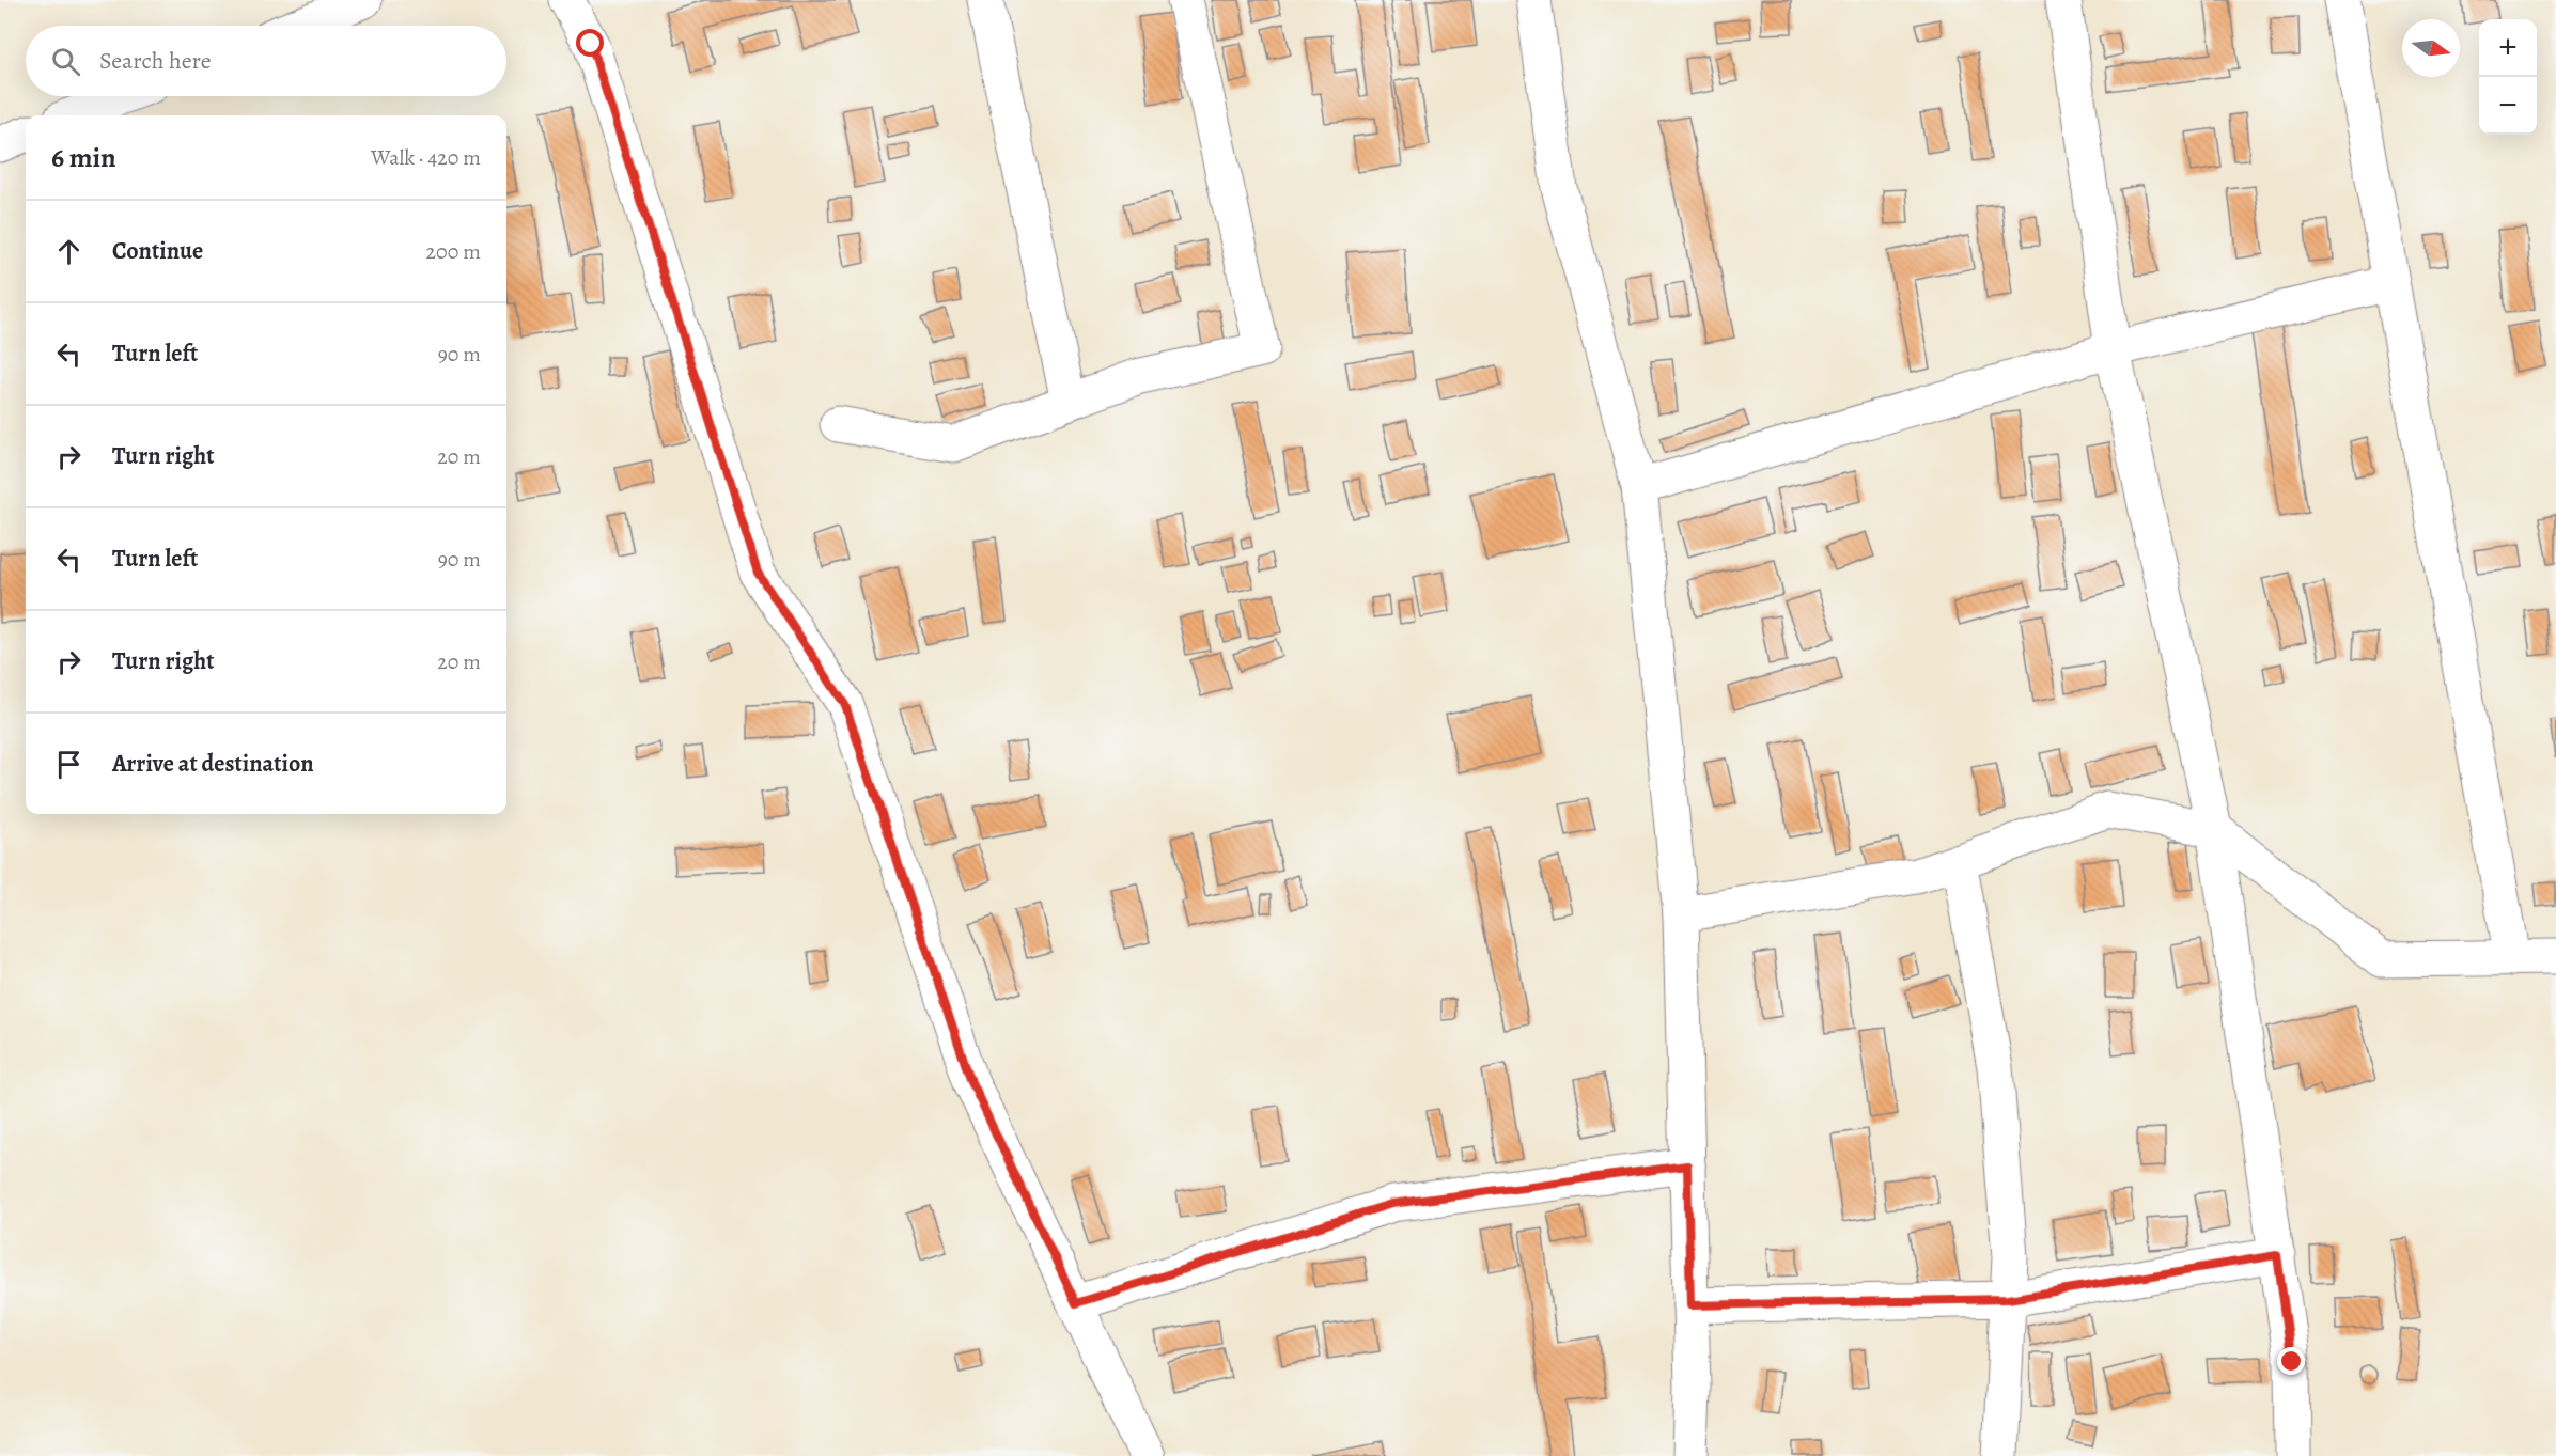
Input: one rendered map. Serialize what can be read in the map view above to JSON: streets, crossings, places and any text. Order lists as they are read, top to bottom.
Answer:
{
  "north": "right",
  "page": {
    "map_buttons": ["+", "−"],
    "search": "Search here",
    "heading": ["6 min", "Walk · 420 m"],
    "list": [
      ["Continue", "200 m"],
      ["Turn left", "90 m"],
      ["Turn right", "20 m"],
      ["Turn left", "90 m"],
      ["Turn right", "20 m"],
      "Arrive at destination"
    ]
  }
}
